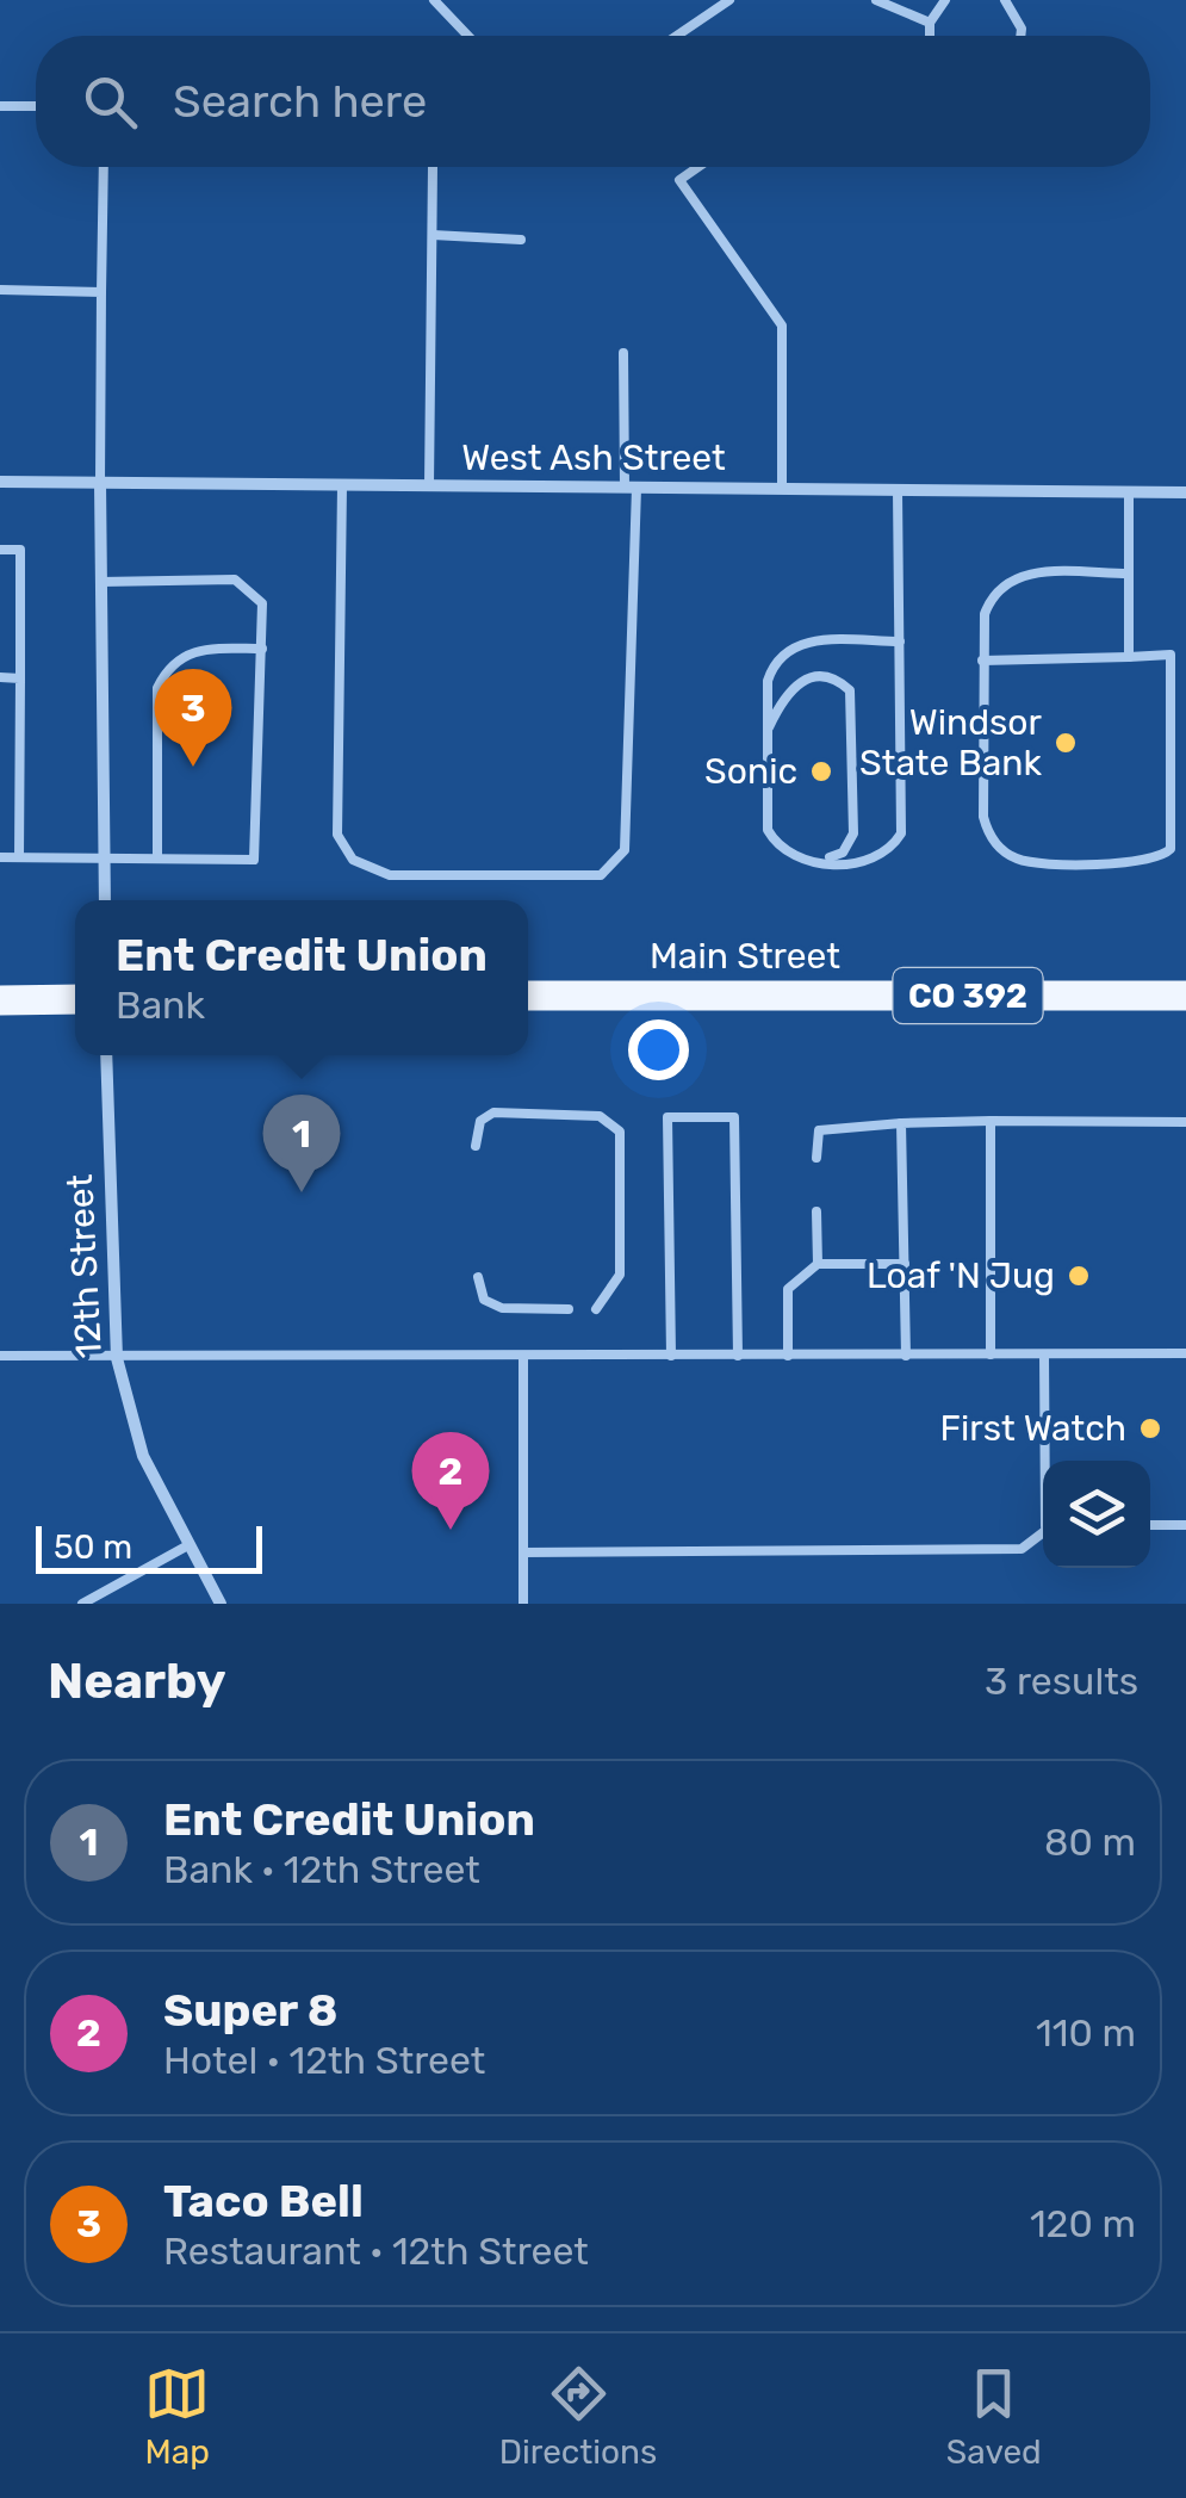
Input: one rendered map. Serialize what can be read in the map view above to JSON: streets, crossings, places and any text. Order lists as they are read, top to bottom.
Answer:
{
  "streets": {
    "main road": ["Main Street", "CO 392"],
    "street": ["West Ash Street", "12th Street"]
  },
  "places": [
    "Windsor State Bank",
    "Sonic",
    "Loaf 'N Jug",
    "First Watch"
  ],
  "scale_bar": "50 m",
  "page": {
    "search": "Search here",
    "pins": ["3", "1", "2"],
    "popup": ["Ent Credit Union", "Bank"],
    "scale": "50 m",
    "heading": ["Nearby", "3 results"],
    "list": [
      {
        "mark": "1",
        "name": "Ent Credit Union",
        "note": "Bank · 12th Street",
        "value": "80 m"
      },
      {
        "mark": "2",
        "name": "Super 8",
        "note": "Hotel · 12th Street",
        "value": "110 m"
      },
      {
        "mark": "3",
        "name": "Taco Bell",
        "note": "Restaurant · 12th Street",
        "value": "120 m"
      }
    ],
    "nav": ["Map", "Directions", "Saved"]
  }
}
